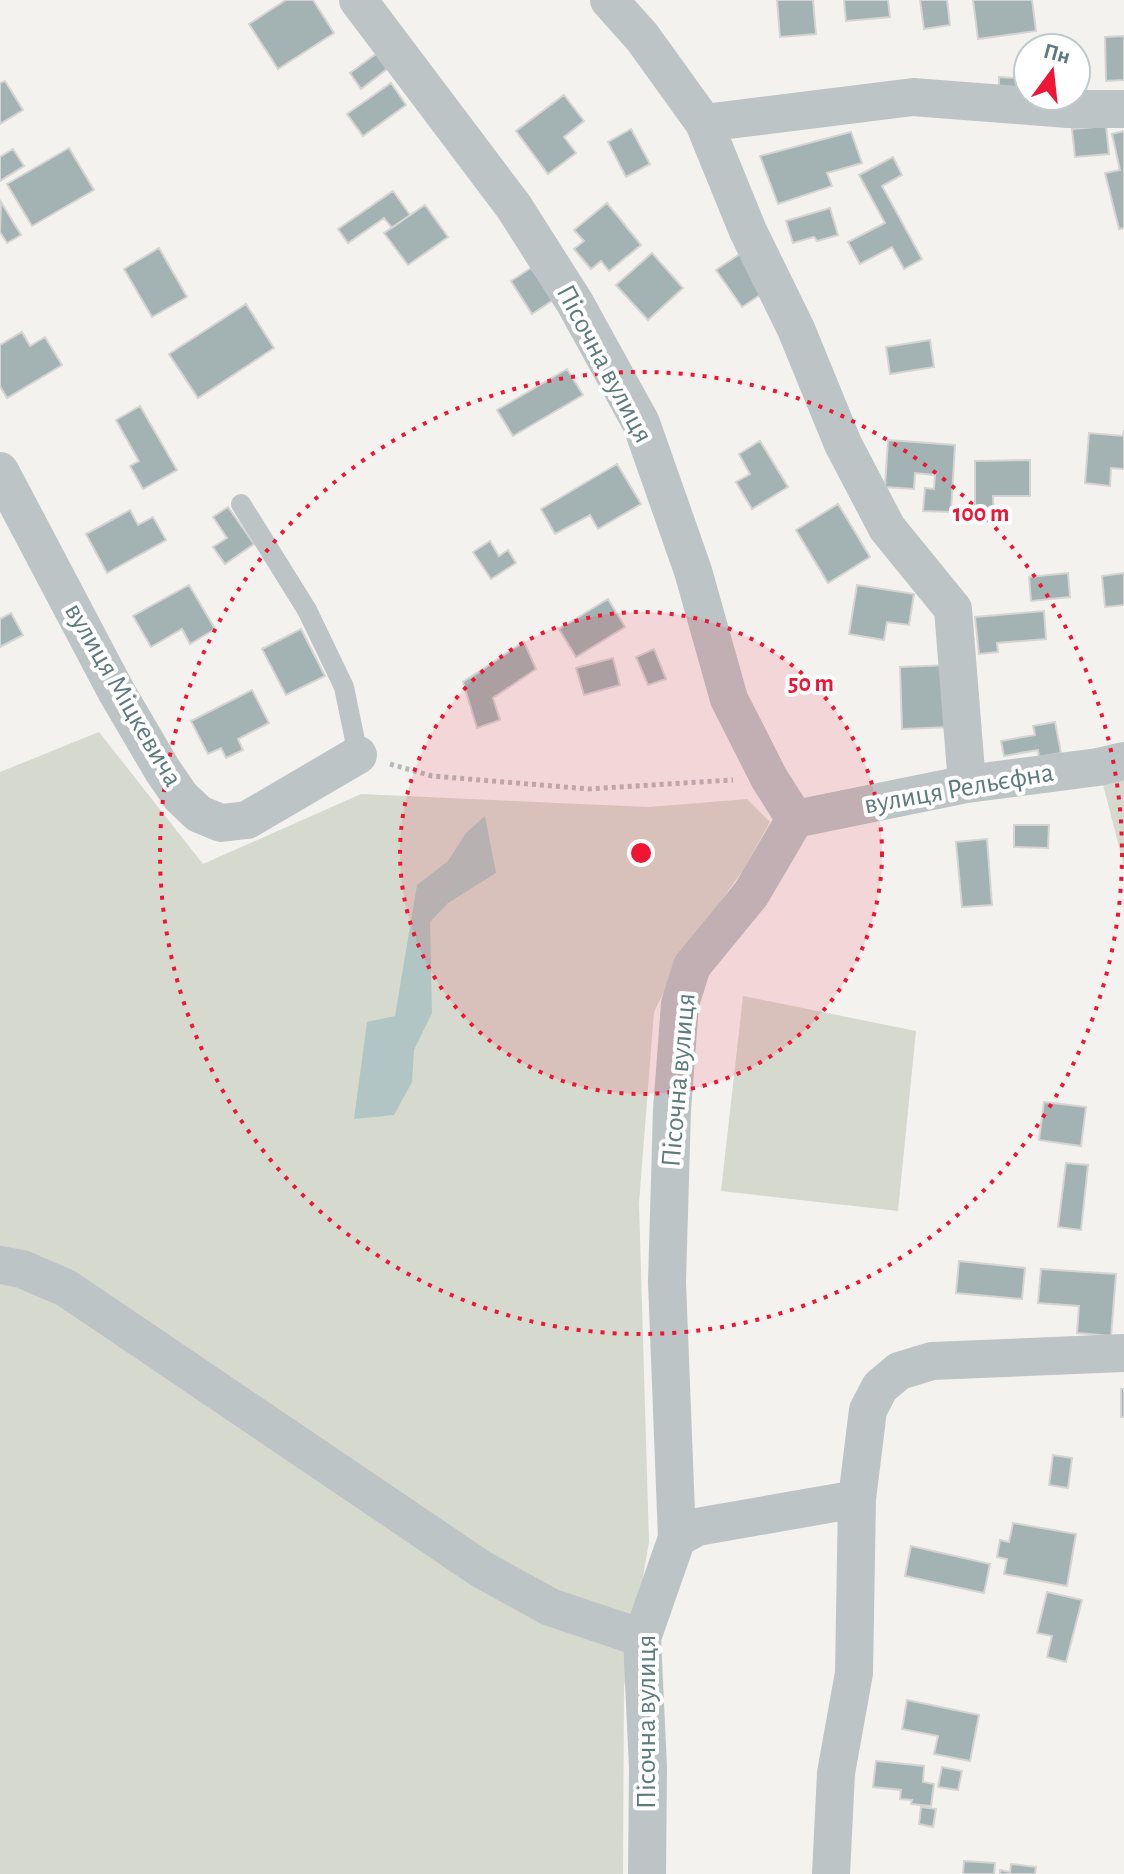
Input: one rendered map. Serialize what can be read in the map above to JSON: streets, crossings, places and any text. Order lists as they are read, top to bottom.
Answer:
{
  "streets": {
    "street": ["Пісочна вулиця", "вулиця Міцкевича", "вулиця Рельєфна"]
  },
  "crossings": [
    ["Пісочна вулиця", "вулиця Рельєфна"]
  ],
  "north": "top",
  "rings": ["100 m", "50 m"]
}
